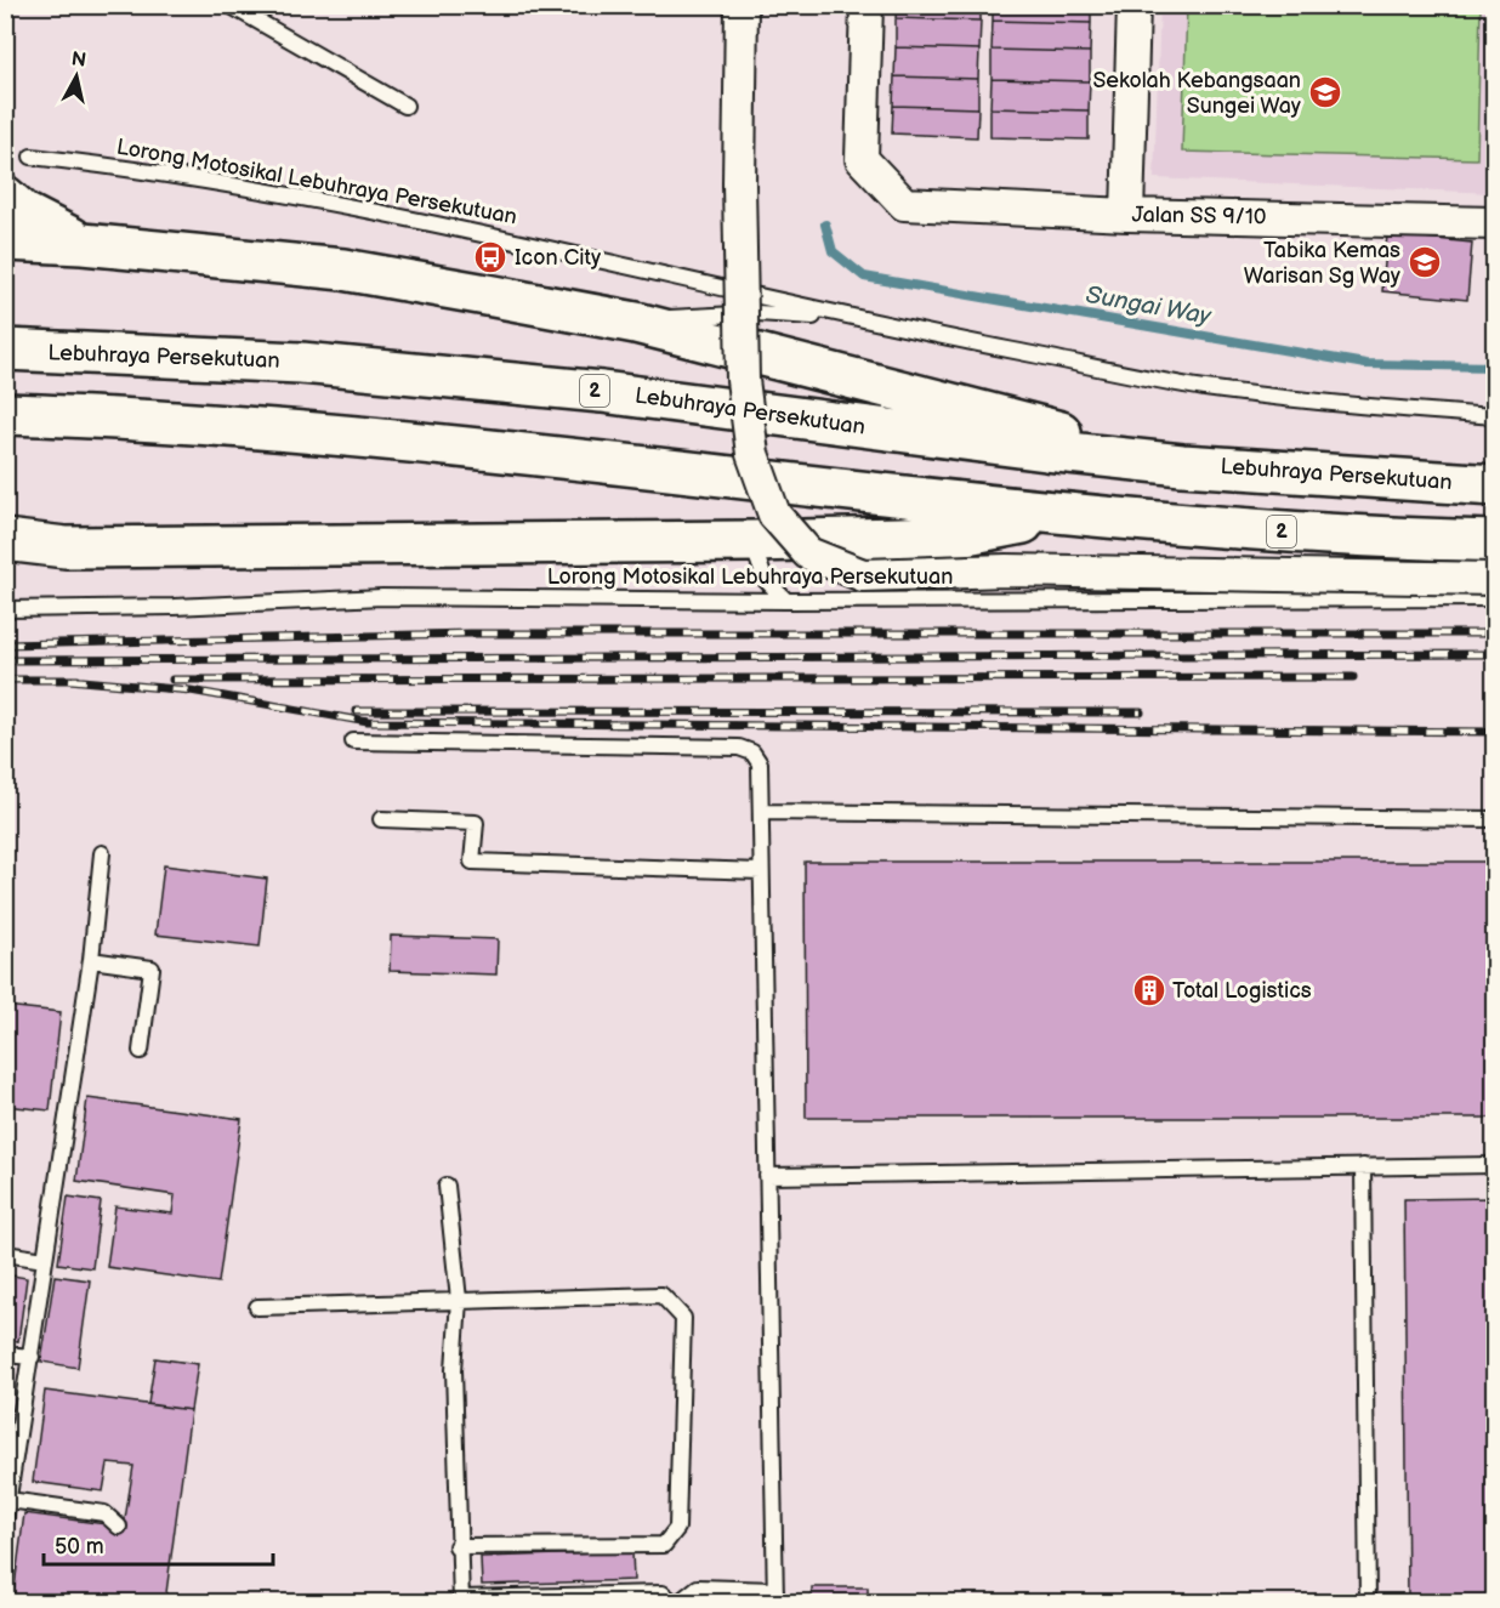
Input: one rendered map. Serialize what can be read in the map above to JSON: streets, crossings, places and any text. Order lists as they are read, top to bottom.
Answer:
{
  "streets": {
    "highway": ["Lebuhraya Persekutuan", "2"],
    "street": ["Jalan SS 9/10"],
    "lane": ["Lorong Motosikal Lebuhraya Persekutuan"]
  },
  "water": ["Sungai Way"],
  "places": {
    "school or university": ["Sekolah Kebangsaan Sungei Way", "Tabika Kemas Warisan Sg Way"],
    "bus stop": ["Icon City"],
    "building": ["Total Logistics"]
  },
  "scale_bar": "50 m",
  "north": "top"
}
